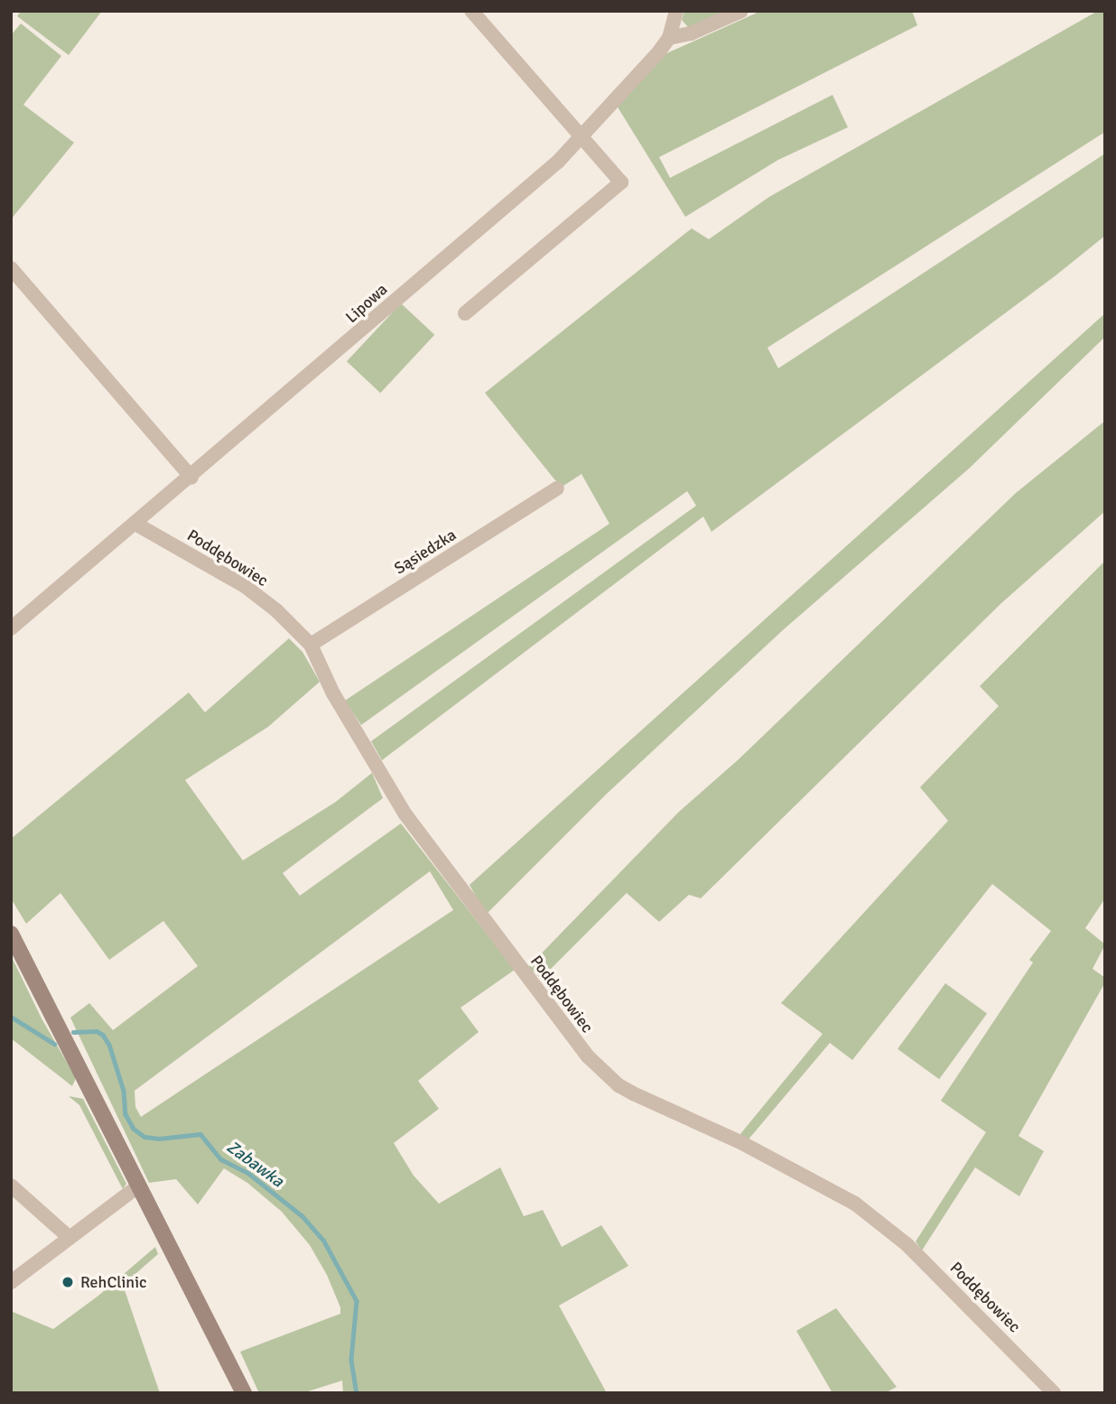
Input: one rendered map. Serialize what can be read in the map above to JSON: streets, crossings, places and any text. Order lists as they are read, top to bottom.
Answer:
{
  "streets": {
    "street": ["Lipowa", "Sąsiedzka", "Poddębowiec"]
  },
  "crossings": [
    ["Lipowa", "Poddębowiec"],
    ["Sąsiedzka", "Poddębowiec"]
  ],
  "water": ["Zabawka"],
  "places": ["RehClinic"]
}
